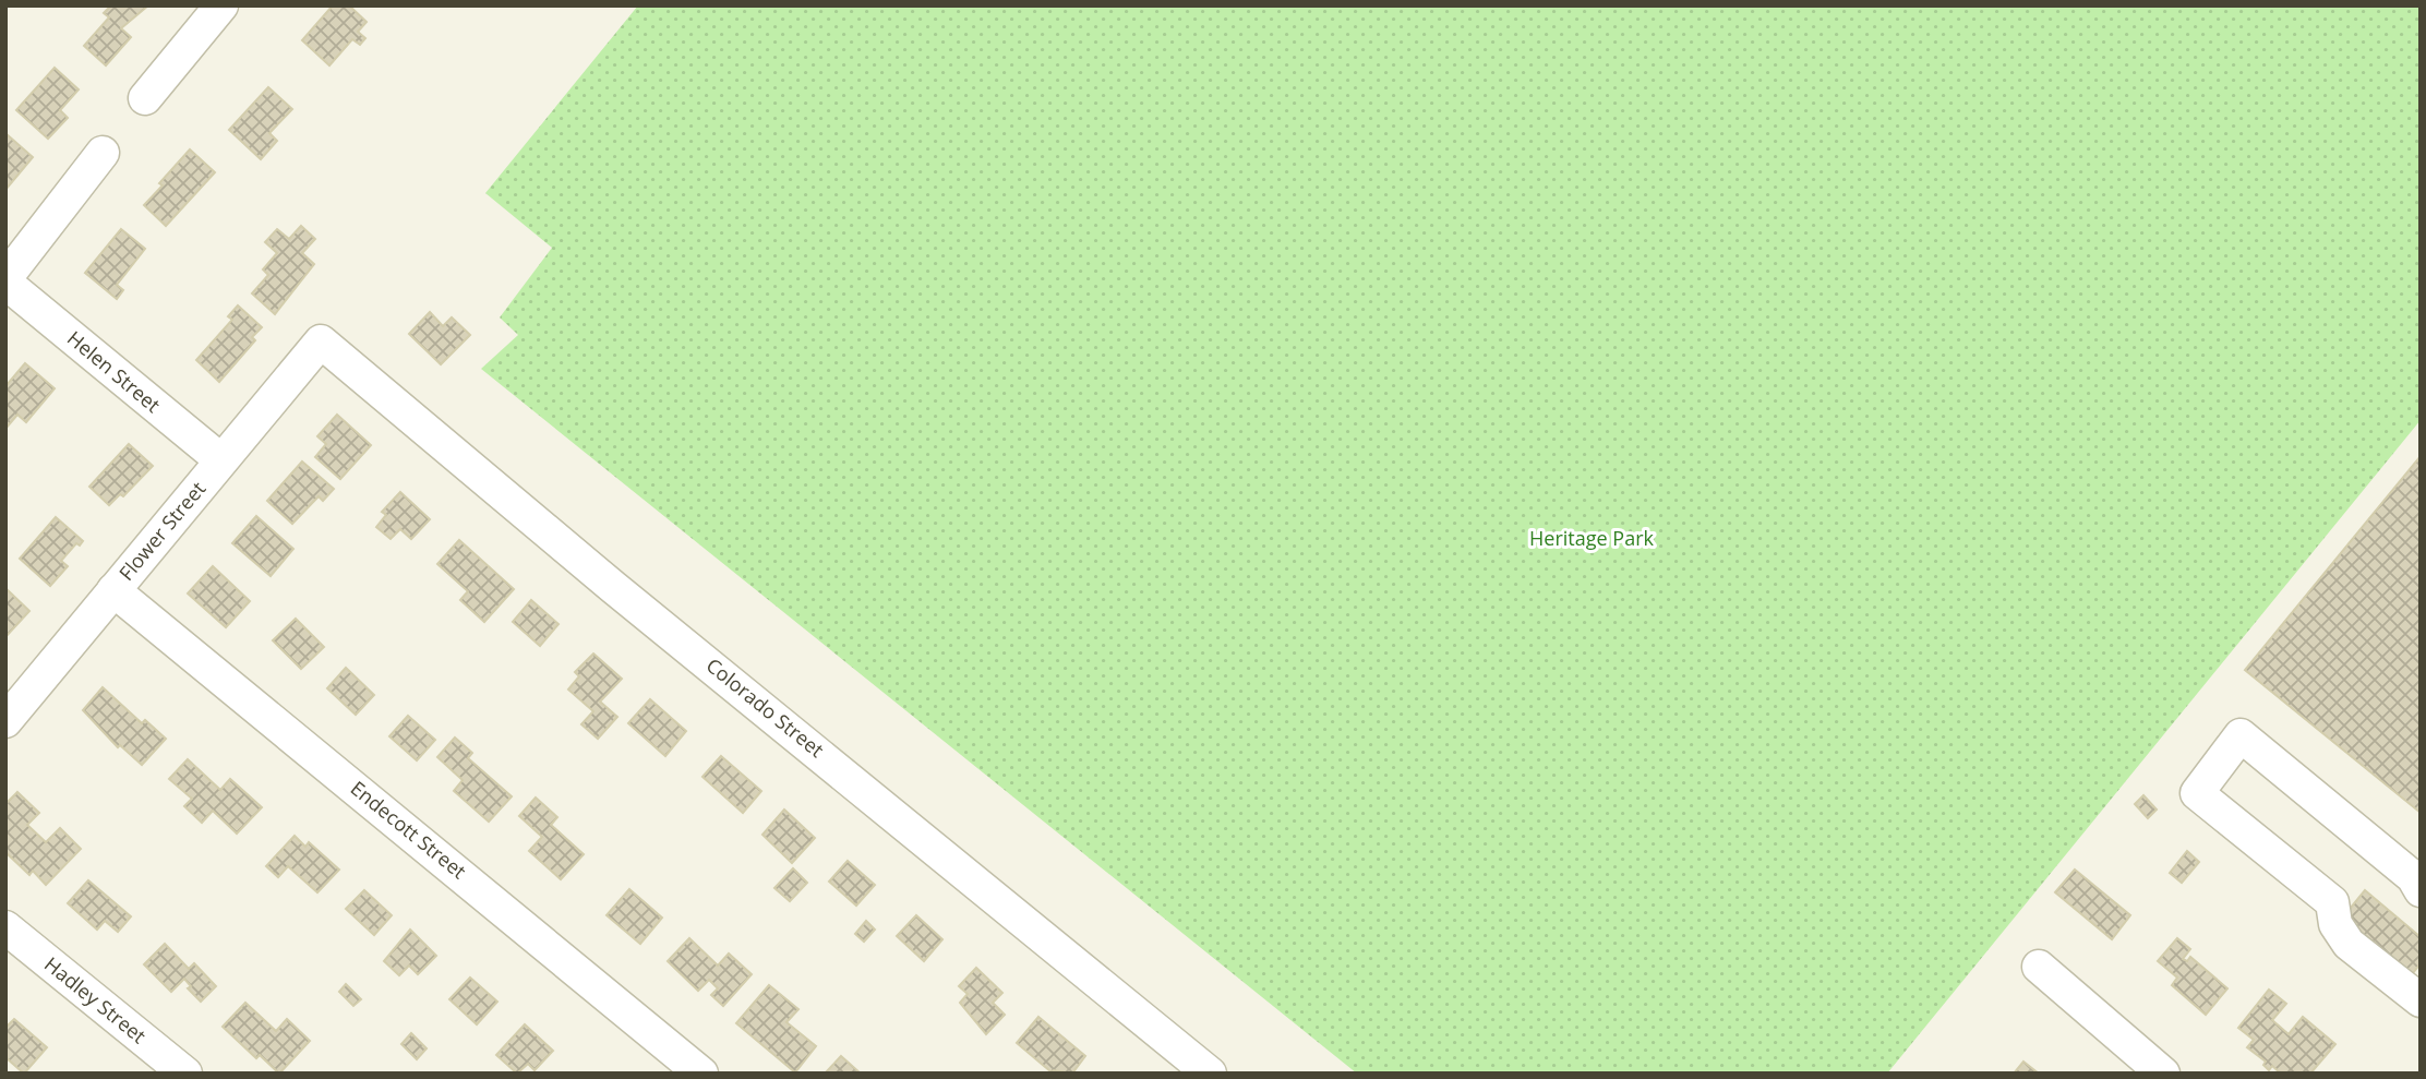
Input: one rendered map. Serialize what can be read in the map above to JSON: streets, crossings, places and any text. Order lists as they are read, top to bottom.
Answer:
{
  "streets": {
    "street": [
      "Helen Street",
      "Flower Street",
      "Colorado Street",
      "Endecott Street",
      "Hadley Street"
    ]
  },
  "crossings": [
    ["Helen Street", "Flower Street"],
    ["Flower Street", "Colorado Street"],
    ["Flower Street", "Endecott Street"]
  ],
  "parks": ["Heritage Park"]
}
